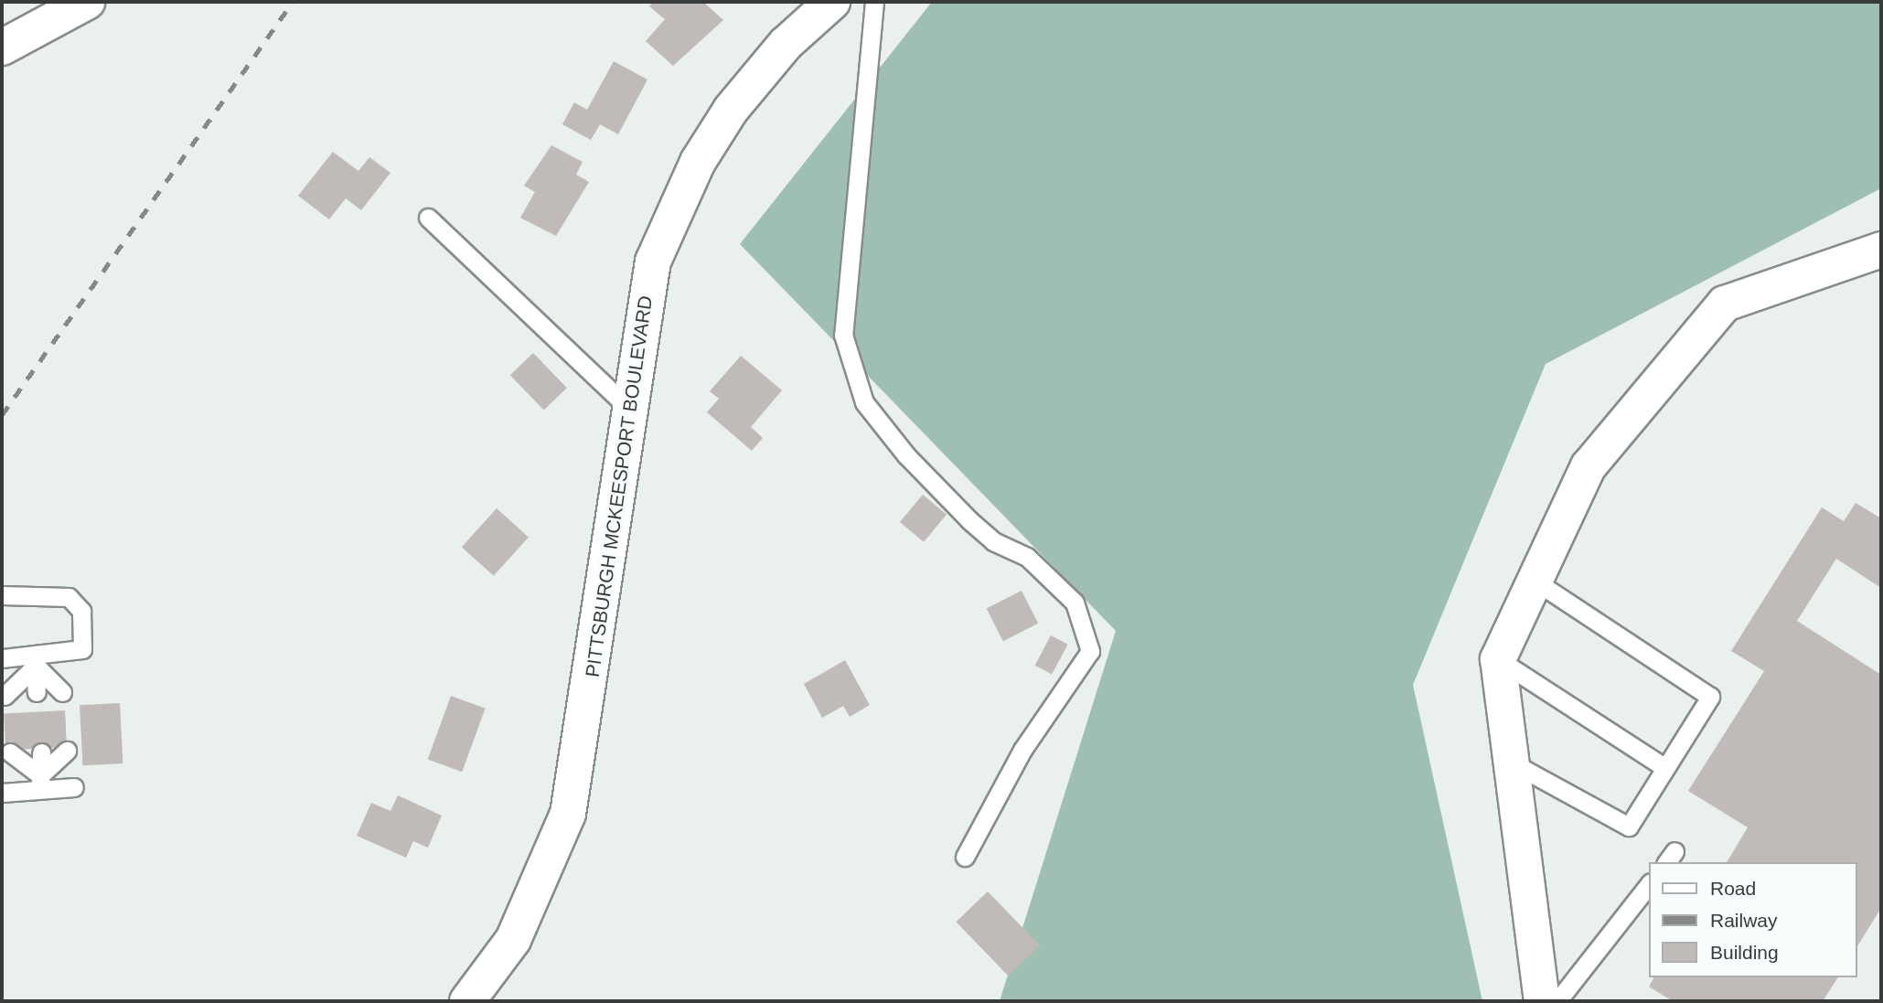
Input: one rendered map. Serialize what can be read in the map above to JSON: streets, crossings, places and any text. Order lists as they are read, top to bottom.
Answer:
{
  "streets": {
    "main road": ["PITTSBURGH MCKEESPORT BOULEVARD"]
  },
  "legend": ["Road", "Railway", "Building"]
}
